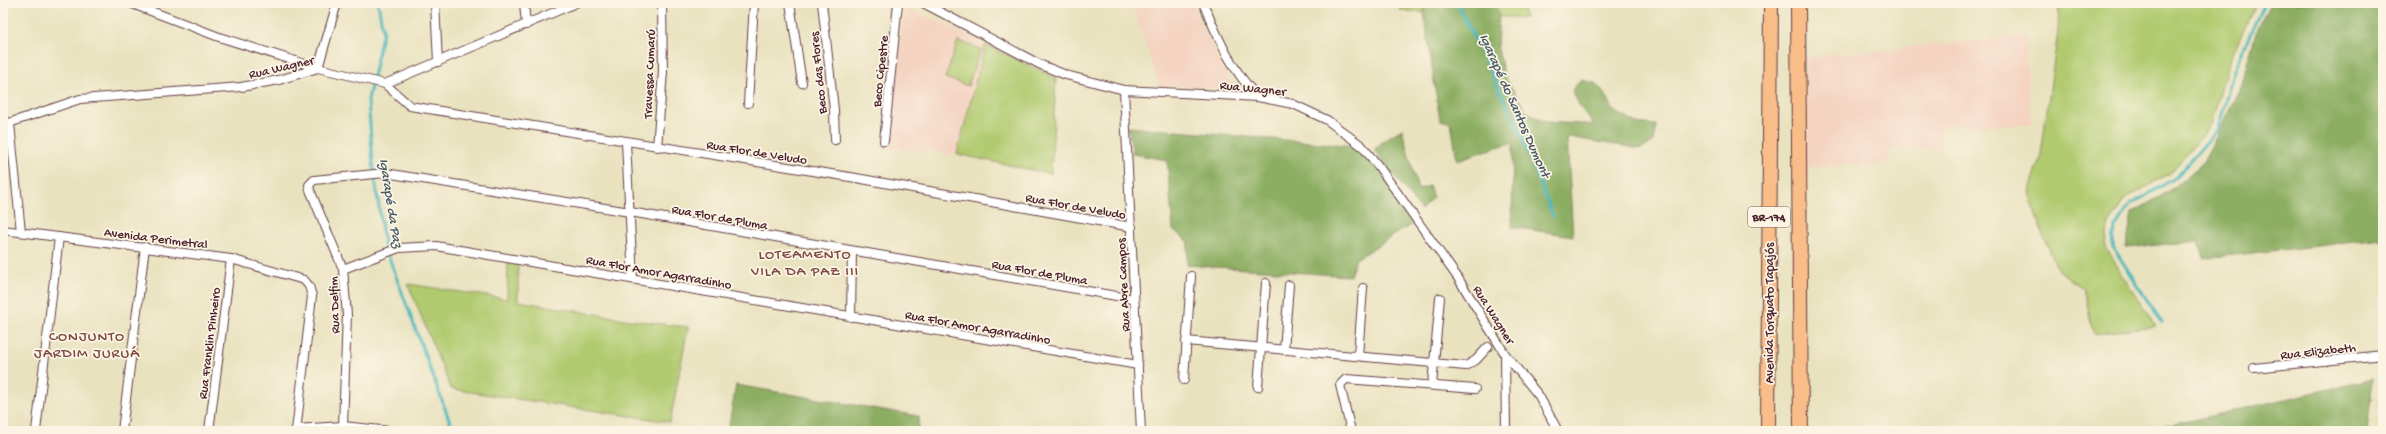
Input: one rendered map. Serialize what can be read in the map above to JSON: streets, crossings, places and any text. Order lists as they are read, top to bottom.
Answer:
{
  "streets": {
    "highway": ["BR-174", "Avenida Torquato Tapajós"],
    "street": [
      "Rua Wagner",
      "Beco Cipestre",
      "Beco das Flores",
      "Travessa Cumarú",
      "Rua Flor de Veludo",
      "Rua Flor de Pluma",
      "Avenida Perimetral",
      "Rua Flor Amor Agarradinho",
      "Rua Abre Campos",
      "Rua Delfim",
      "Rua Franklin Pinheiro",
      "Rua Elizabeth"
    ]
  },
  "crossings": [
    ["Rua Wagner", "Rua Flor de Veludo"],
    ["Rua Wagner", "Rua Abre Campos"],
    ["Travessa Cumarú", "Rua Flor de Veludo"],
    ["Rua Flor de Veludo", "Rua Abre Campos"],
    ["Rua Flor de Pluma", "Rua Abre Campos"],
    ["Rua Flor de Pluma", "Rua Delfim"],
    ["Avenida Perimetral", "Rua Franklin Pinheiro"],
    ["Rua Flor Amor Agarradinho", "Rua Abre Campos"],
    ["Rua Flor Amor Agarradinho", "Rua Delfim"]
  ],
  "districts": ["LOTEAMENTO VILA DA PAZ III", "CONJUNTO JARDIM JURUÁ"],
  "water": ["Igarapé do Santos Dumont", "Igarapé da Paz"]
}
